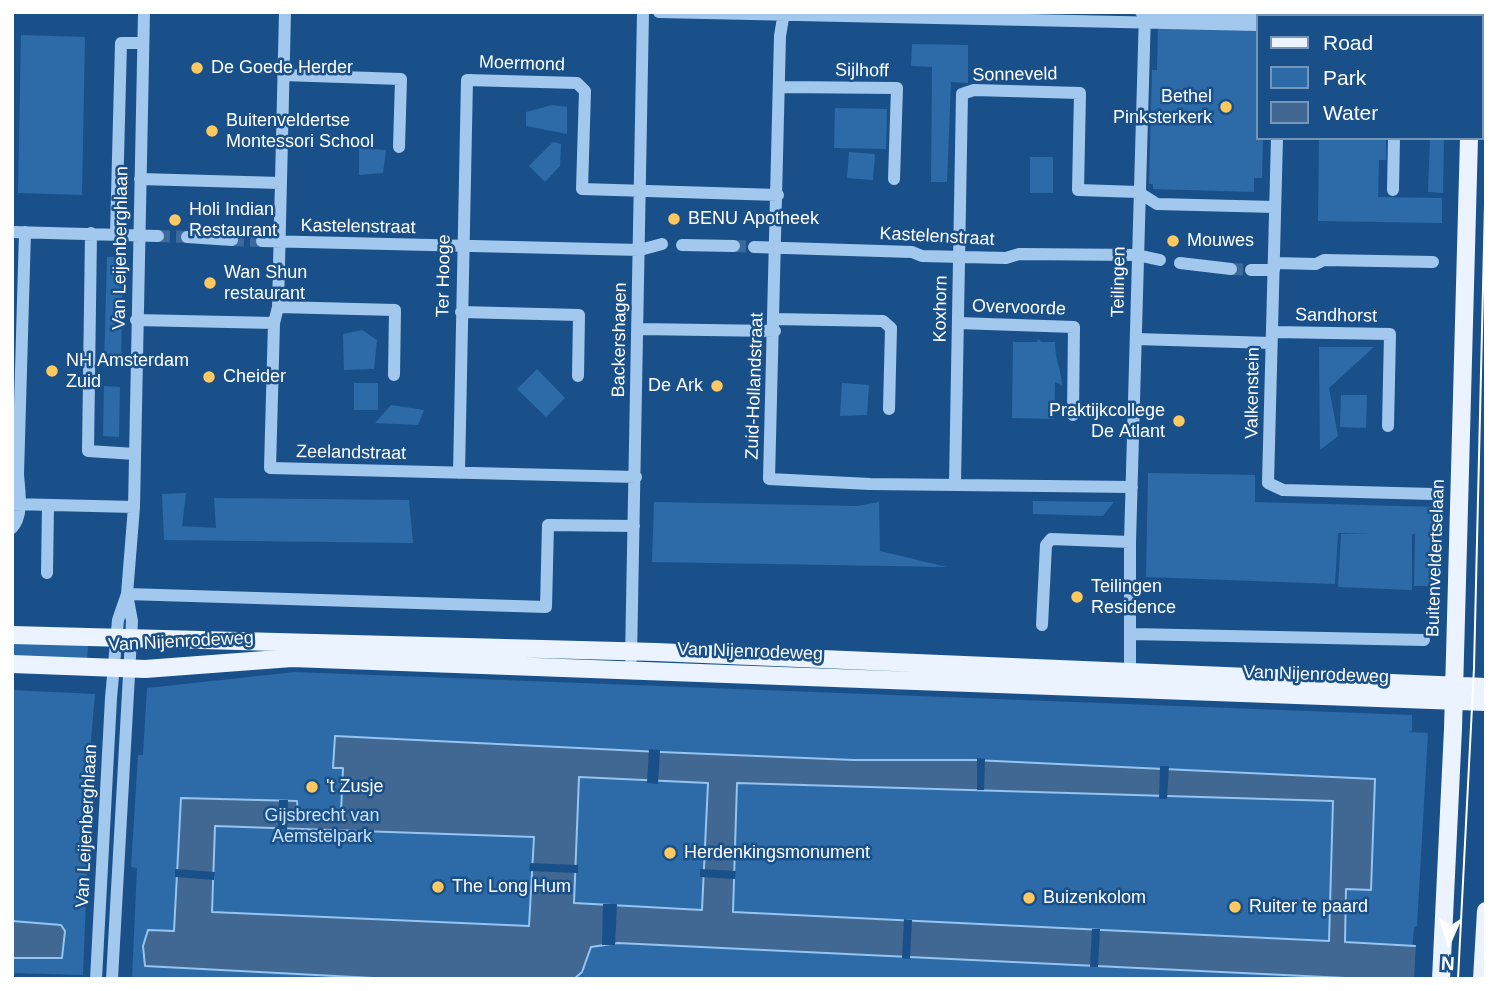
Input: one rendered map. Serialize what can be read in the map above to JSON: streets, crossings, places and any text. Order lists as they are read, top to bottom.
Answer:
{
  "streets": {
    "main road": ["Buitenveldertselaan", "Van Nijenrodeweg"],
    "street": [
      "Moermond",
      "Sijlhoff",
      "Sonneveld",
      "Kastelenstraat",
      "Van Leijenberghlaan",
      "Ter Hooge",
      "Teilingen",
      "Overvoorde",
      "Koxhorn",
      "Sandhorst",
      "Backershagen",
      "Zuid-Hollandstraat",
      "Valkenstein",
      "Zeelandstraat"
    ]
  },
  "crossings": [
    ["Moermond", "Ter Hooge"],
    ["Moermond", "Backershagen"],
    ["Sijlhoff", "Zuid-Hollandstraat"],
    ["Sonneveld", "Teilingen"],
    ["Sonneveld", "Koxhorn"],
    ["Kastelenstraat", "Ter Hooge"],
    ["Kastelenstraat", "Teilingen"],
    ["Kastelenstraat", "Koxhorn"],
    ["Kastelenstraat", "Backershagen"],
    ["Kastelenstraat", "Zuid-Hollandstraat"],
    ["Kastelenstraat", "Zeelandstraat"],
    ["Van Leijenberghlaan", "Van Nijenrodeweg"],
    ["Ter Hooge", "Zeelandstraat"],
    ["Teilingen", "Zuid-Hollandstraat"],
    ["Teilingen", "Van Nijenrodeweg"],
    ["Overvoorde", "Koxhorn"],
    ["Koxhorn", "Zuid-Hollandstraat"],
    ["Sandhorst", "Valkenstein"],
    ["Backershagen", "Zeelandstraat"],
    ["Backershagen", "Van Nijenrodeweg"],
    ["Buitenveldertselaan", "Van Nijenrodeweg"]
  ],
  "parks": ["Gijsbrecht van Aemstelpark"],
  "places": [
    "De Goede Herder",
    "Bethel Pinksterkerk",
    "Buitenveldertse Montessori School",
    "BENU Apotheek",
    "Holi Indian Restaurant",
    "Mouwes",
    "Wan Shun restaurant",
    "NH Amsterdam Zuid",
    "Cheider",
    "De Ark",
    "Praktijkcollege De Atlant",
    "Teilingen Residence",
    "'t Zusje",
    "Herdenkingsmonument",
    "The Long Hum",
    "Buizenkolom",
    "Ruiter te paard"
  ],
  "legend": ["Road", "Park", "Water"],
  "north": "bottom"
}
